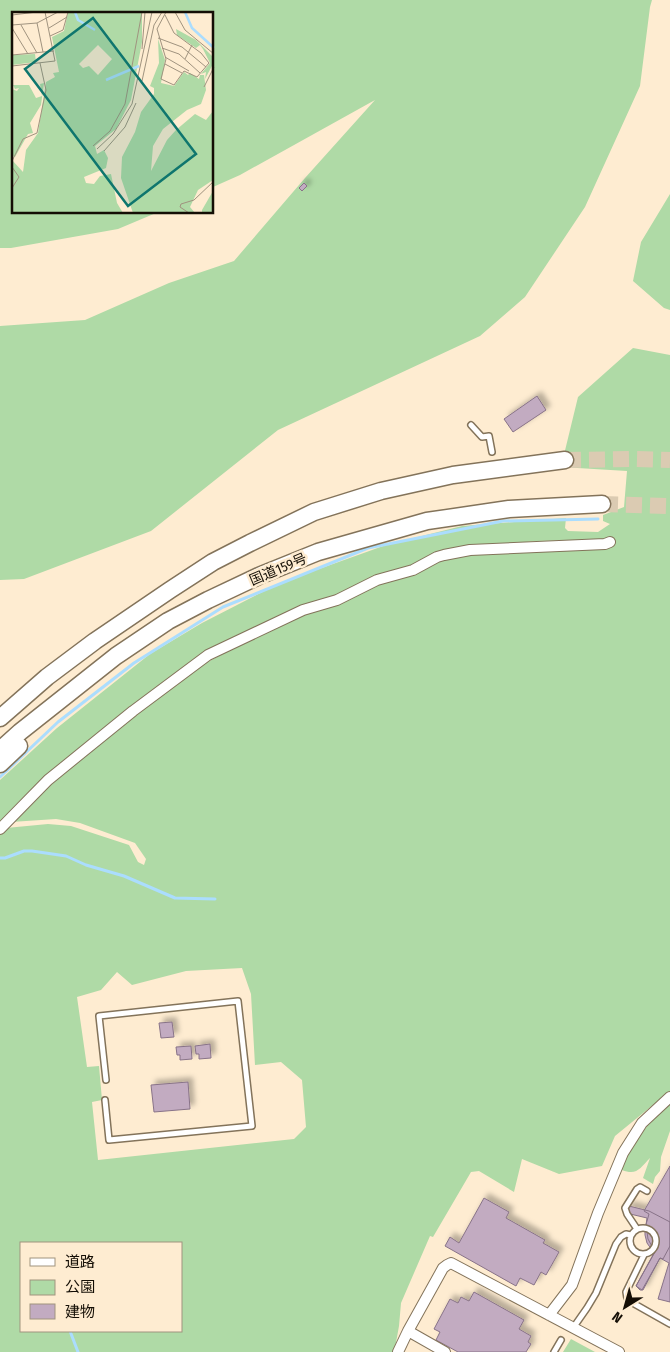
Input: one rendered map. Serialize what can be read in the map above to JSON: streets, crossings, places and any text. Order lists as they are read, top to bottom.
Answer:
{
  "streets": {
    "highway": ["国道159号"]
  },
  "legend": ["道路", "公園", "建物"],
  "north": "bottom left"
}
